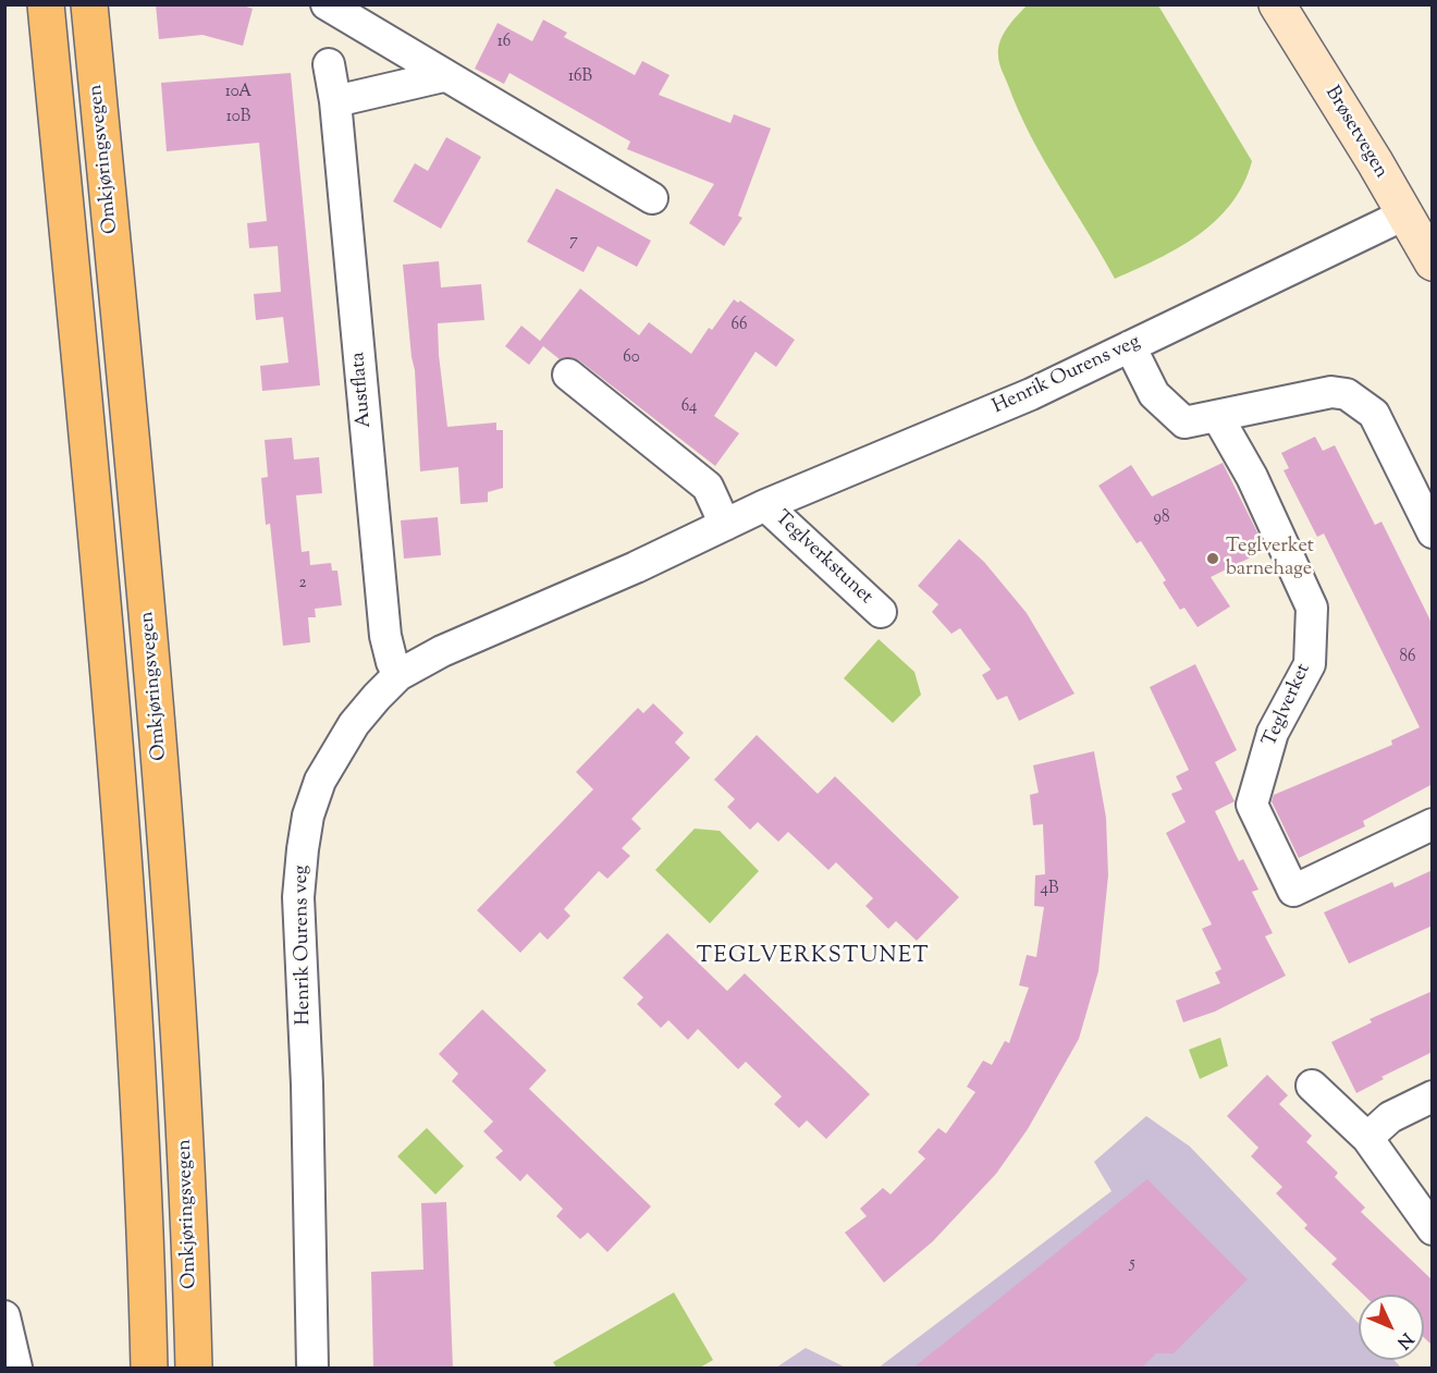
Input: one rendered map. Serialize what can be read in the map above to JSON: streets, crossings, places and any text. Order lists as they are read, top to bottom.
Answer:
{
  "streets": {
    "highway": ["Omkjøringsvegen"],
    "street": [
      "Brøsetvegen",
      "Henrik Ourens veg",
      "Austflata",
      "Teglverkstunet",
      "Teglverket"
    ]
  },
  "crossings": [
    ["Brøsetvegen", "Henrik Ourens veg"],
    ["Henrik Ourens veg", "Austflata"],
    ["Henrik Ourens veg", "Teglverkstunet"]
  ],
  "districts": ["TEGLVERKSTUNET"],
  "places": ["Teglverket barnehage"],
  "house_numbers": [
    "16",
    "16B",
    "10A",
    "10B",
    "7",
    "66",
    "60",
    "64",
    "98",
    "2",
    "86",
    "4B",
    "5"
  ],
  "north": "bottom right"
}
